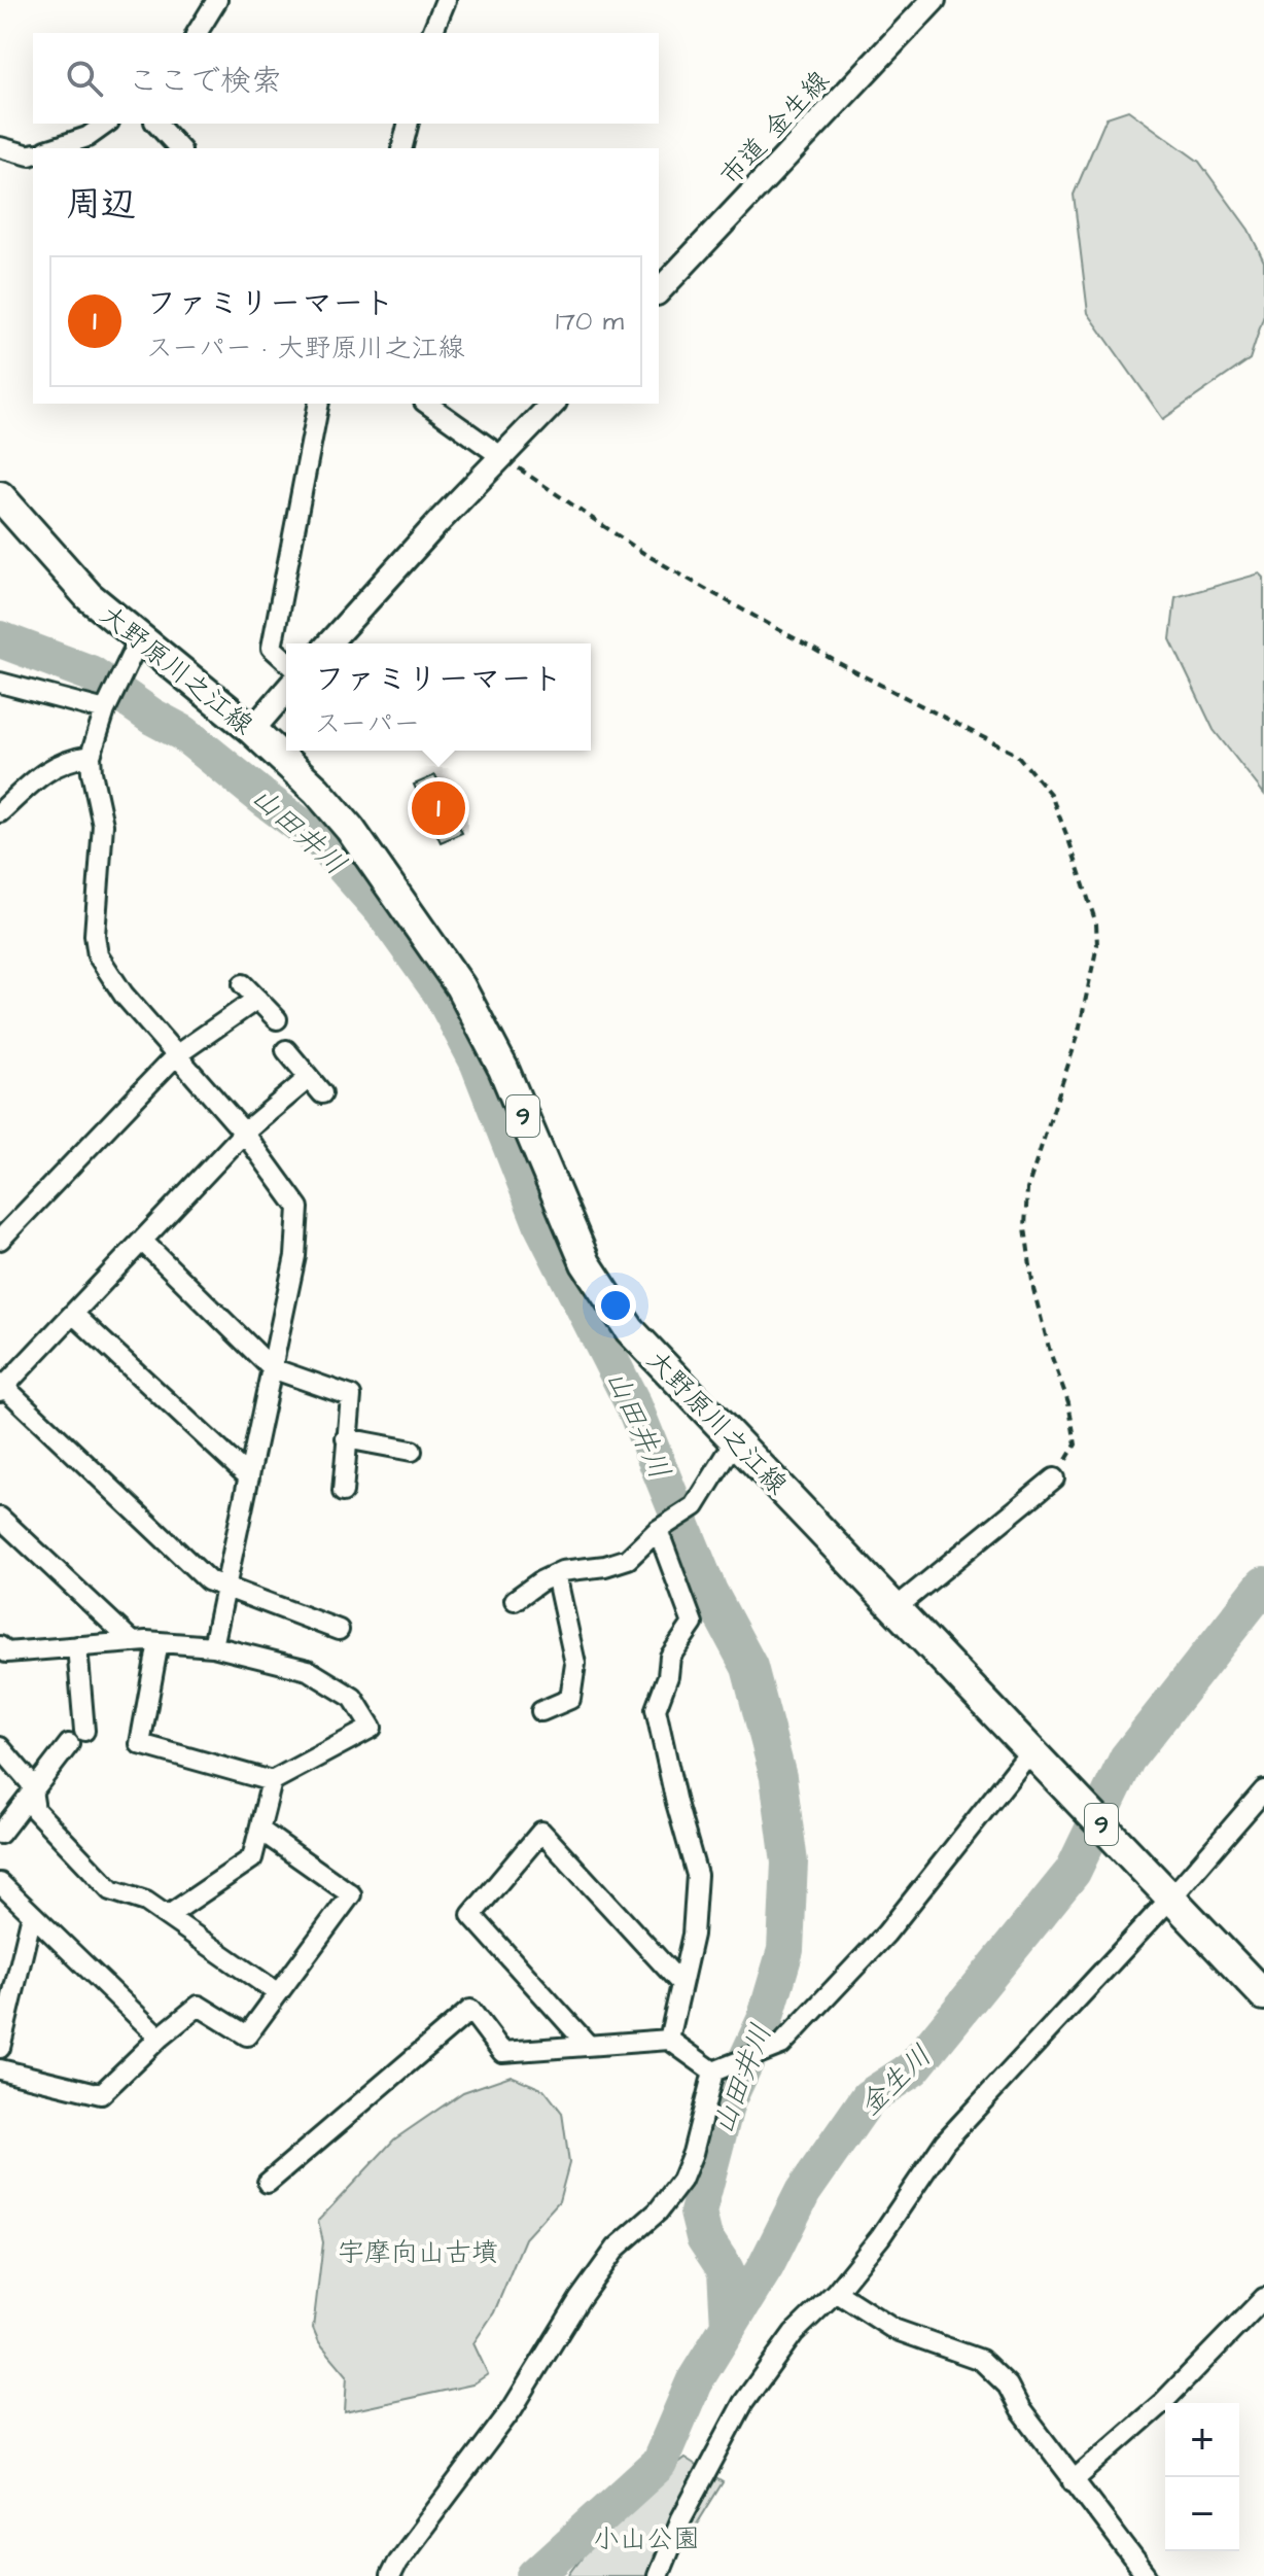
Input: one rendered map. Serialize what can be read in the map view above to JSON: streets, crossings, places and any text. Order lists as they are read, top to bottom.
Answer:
{
  "streets": {
    "main road": ["大野原川之江線", "9"],
    "street": ["市道 金生線"]
  },
  "water": ["山田井川", "金生川"],
  "parks": ["宇摩向山古墳", "小山公園"],
  "page": {
    "search": "ここで検索",
    "heading": "周辺",
    "list": [
      {
        "mark": "1",
        "name": "ファミリーマート",
        "note": "スーパー · 大野原川之江線",
        "value": "170 m"
      }
    ],
    "popup": ["ファミリーマート", "スーパー"],
    "pins": "1",
    "map_buttons": ["+", "−"]
  }
}
